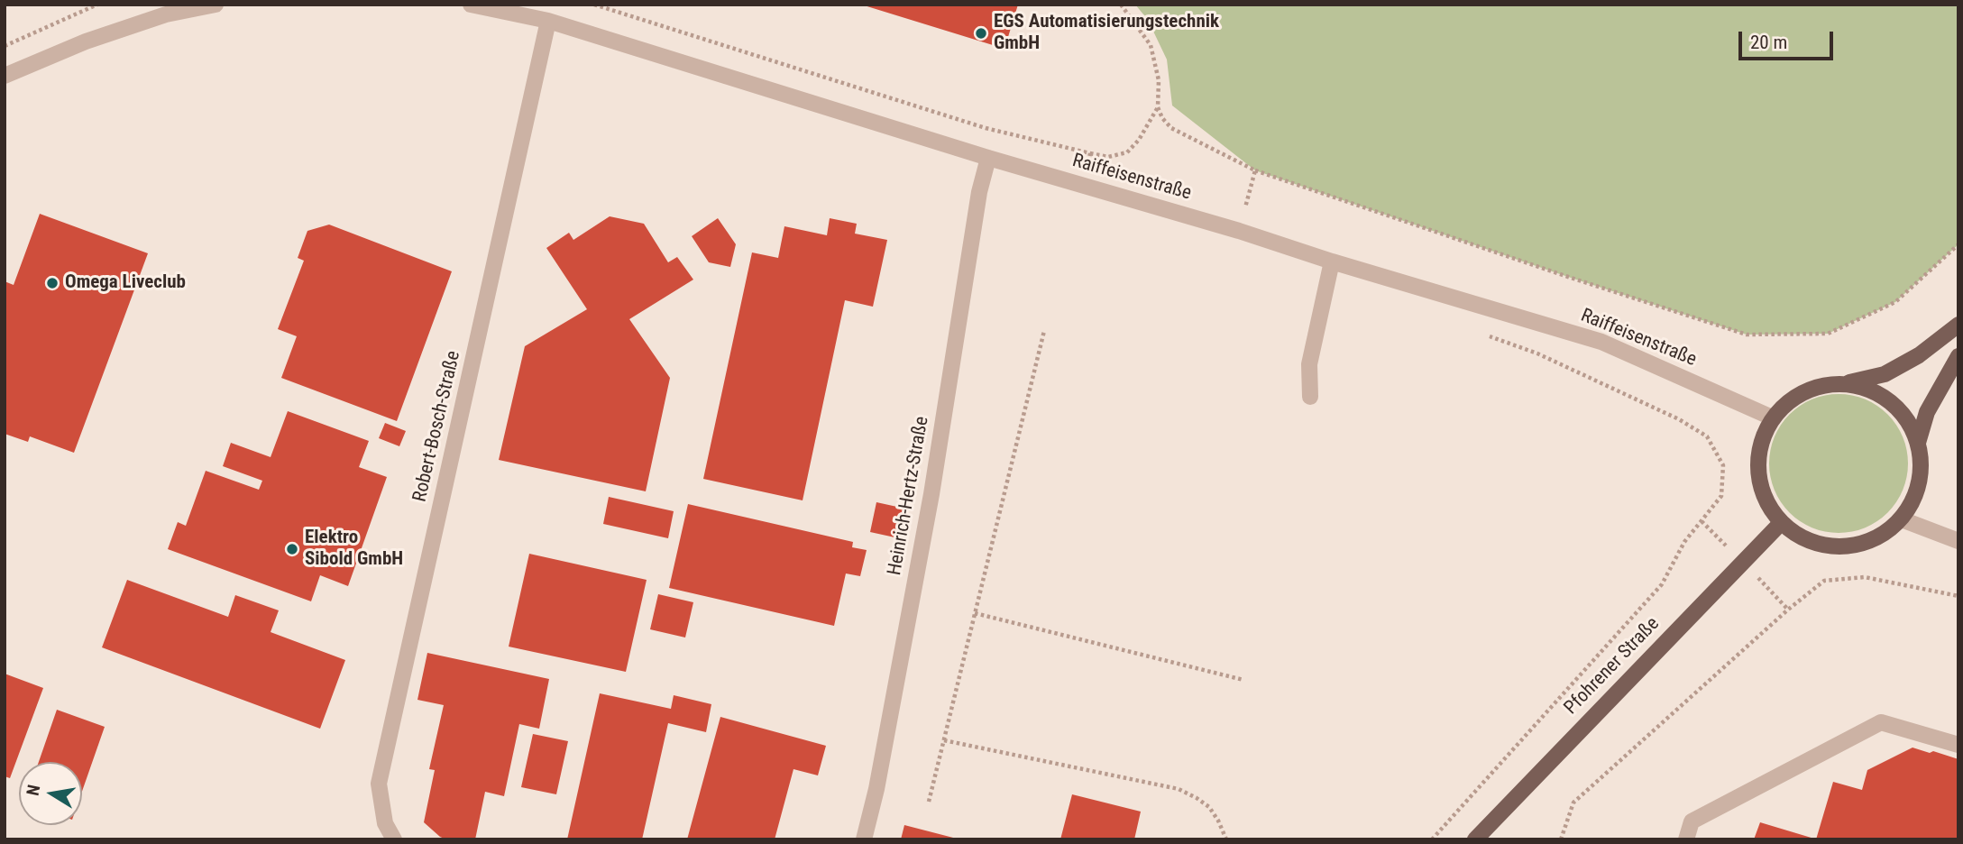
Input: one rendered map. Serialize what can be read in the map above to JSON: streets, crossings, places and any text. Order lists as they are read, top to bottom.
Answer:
{
  "streets": {
    "main road": ["Pfohrener Straße"],
    "street": ["Raiffeisenstraße", "Robert-Bosch-Straße", "Heinrich-Hertz-Straße"]
  },
  "crossings": [
    ["Raiffeisenstraße", "Robert-Bosch-Straße"],
    ["Raiffeisenstraße", "Heinrich-Hertz-Straße"],
    ["Raiffeisenstraße", "Pfohrener Straße"]
  ],
  "places": ["EGS Automatisierungstechnik GmbH", "Omega Liveclub", "Elektro Sibold GmbH"],
  "scale_bar": "20 m",
  "north": "left"
}
